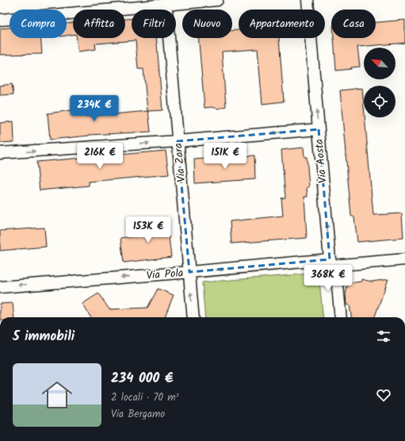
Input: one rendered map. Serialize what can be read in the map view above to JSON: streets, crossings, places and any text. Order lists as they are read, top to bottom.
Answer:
{
  "streets": {
    "street": ["Via Aosta", "Via Zara", "Via Pola"]
  },
  "crossings": [
    ["Via Aosta", "Via Pola"],
    ["Via Zara", "Via Pola"]
  ],
  "one_way": ["Via Aosta"],
  "north": "top left",
  "page": {
    "chip": [
      "Compra",
      "Affitta",
      "Filtri",
      "Nuovo",
      "Appartamento",
      "Casa"
    ],
    "price": [
      "234K €",
      "216K €",
      "151K €",
      "153K €",
      "368K €"
    ],
    "heading": "5 immobili",
    "list": [
      {
        "name": "234 000 €",
        "note": "2 locali · 70 m² · Via Bergamo"
      }
    ]
  }
}
